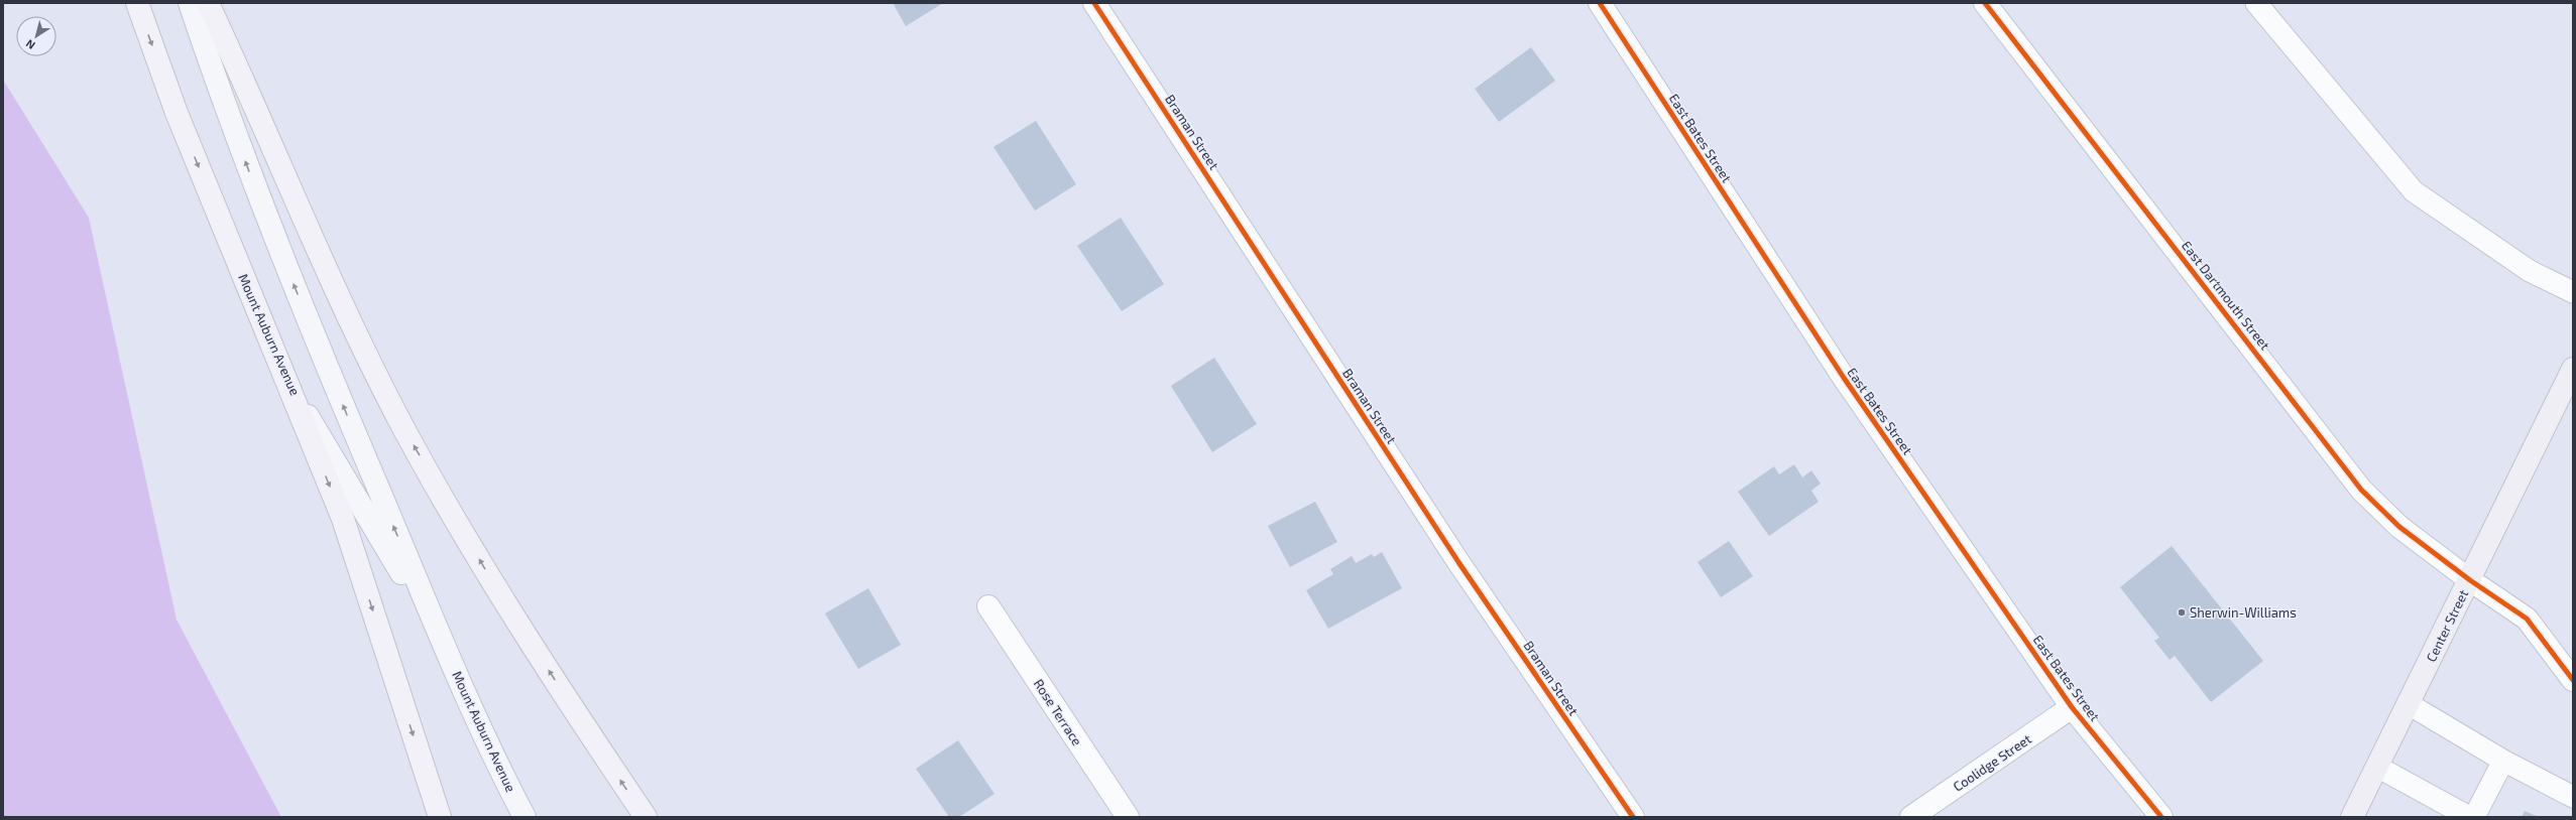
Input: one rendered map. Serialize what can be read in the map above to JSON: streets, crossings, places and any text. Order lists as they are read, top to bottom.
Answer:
{
  "streets": {
    "highway": ["Center Street"],
    "main road": ["Mount Auburn Avenue"],
    "street": [
      "Braman Street",
      "East Bates Street",
      "East Dartmouth Street",
      "Rose Terrace",
      "Coolidge Street"
    ]
  },
  "crossings": [
    ["East Bates Street", "Coolidge Street"],
    ["East Dartmouth Street", "Center Street"]
  ],
  "places": ["Sherwin-Williams"],
  "north": "bottom left"
}
